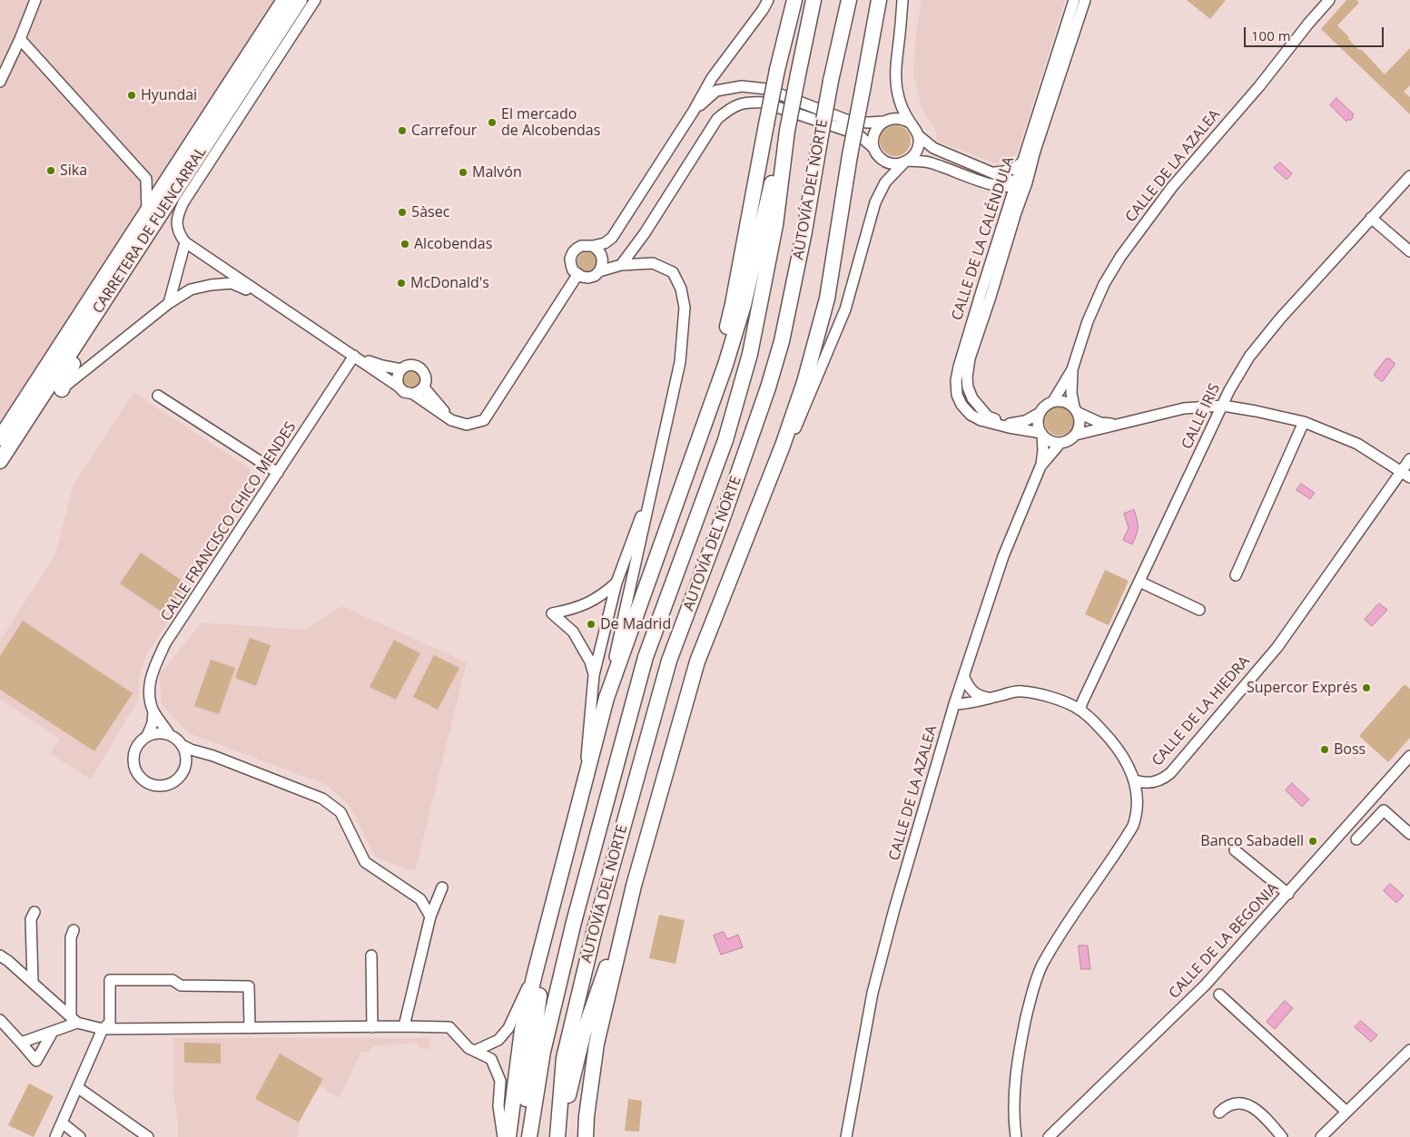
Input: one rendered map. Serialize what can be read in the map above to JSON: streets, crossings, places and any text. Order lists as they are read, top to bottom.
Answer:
{
  "streets": {
    "highway": ["AUTOVÍA DEL NORTE", "CARRETERA DE FUENCARRAL"],
    "street": [
      "CALLE DE LA AZALEA",
      "CALLE DE LA CALÉNDULA",
      "CALLE IRIS",
      "CALLE FRANCISCO CHICO MENDES",
      "CALLE DE LA HIEDRA",
      "CALLE DE LA BEGONIA"
    ]
  },
  "crossings": [
    ["CALLE DE LA AZALEA", "CALLE DE LA CALÉNDULA"]
  ],
  "places": [
    "Hyundai",
    "El mercado de Alcobendas",
    "Carrefour",
    "Sika",
    "Malvón",
    "5àsec",
    "Alcobendas",
    "McDonald's",
    "De Madrid",
    "Supercor Exprés",
    "Boss",
    "Banco Sabadell"
  ],
  "scale_bar": "100 m"
}
